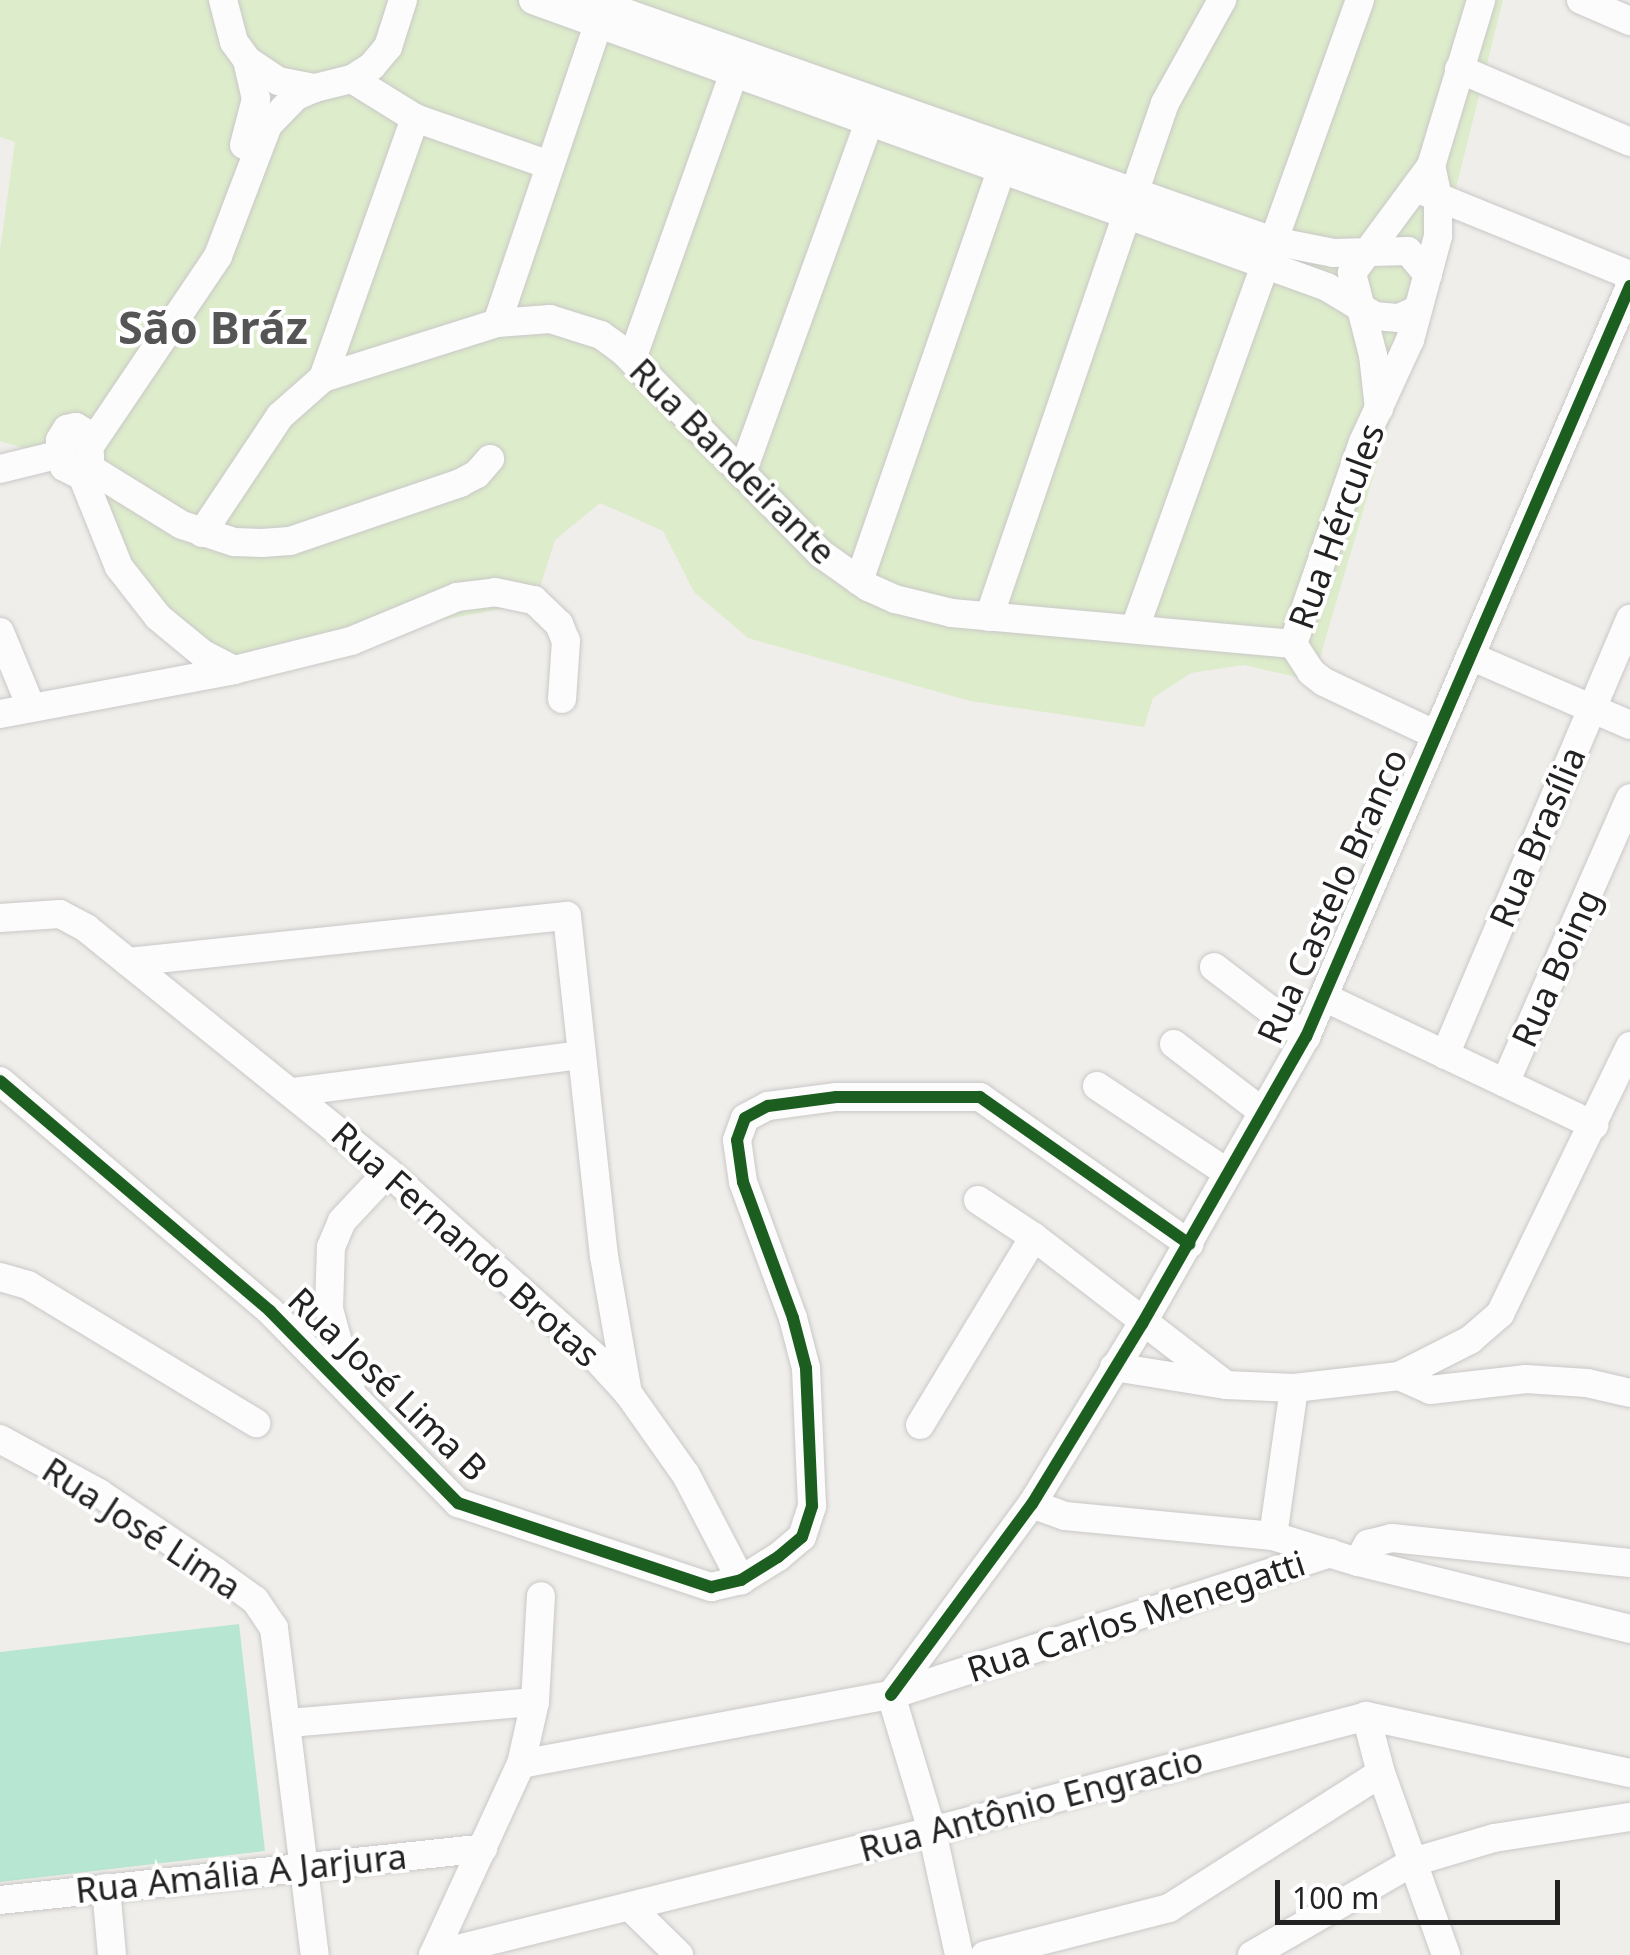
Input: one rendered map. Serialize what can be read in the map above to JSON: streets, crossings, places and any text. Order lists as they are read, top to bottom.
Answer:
{
  "streets": {
    "street": [
      "Rua Bandeirante",
      "Rua Hércules",
      "Rua Brasília",
      "Rua Castelo Branco",
      "Rua Boing",
      "Rua Fernando Brotas",
      "Rua José Lima B",
      "Rua José Lima",
      "Rua Carlos Menegatti",
      "Rua Antônio Engracio",
      "Rua Amália A Jarjura"
    ]
  },
  "crossings": [
    ["Rua Bandeirante", "Rua Hércules"],
    ["Rua Castelo Branco", "Rua Carlos Menegatti"],
    ["Rua Fernando Brotas", "Rua José Lima B"]
  ],
  "districts": ["São Bráz"],
  "scale_bar": "100 m"
}
